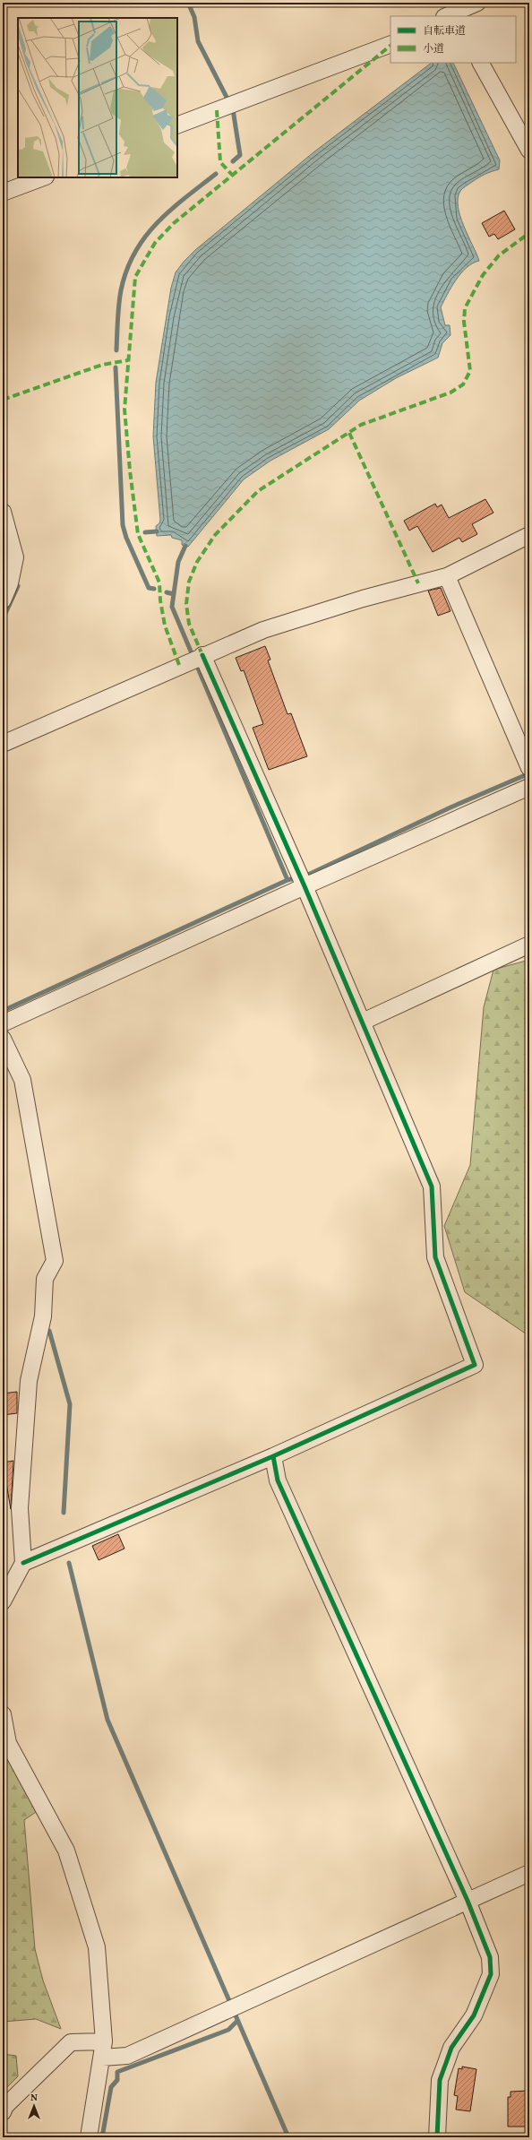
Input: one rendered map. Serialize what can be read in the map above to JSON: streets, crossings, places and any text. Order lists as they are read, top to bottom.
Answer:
{
  "legend": ["自転車道", "小道"],
  "north": "top"
}
